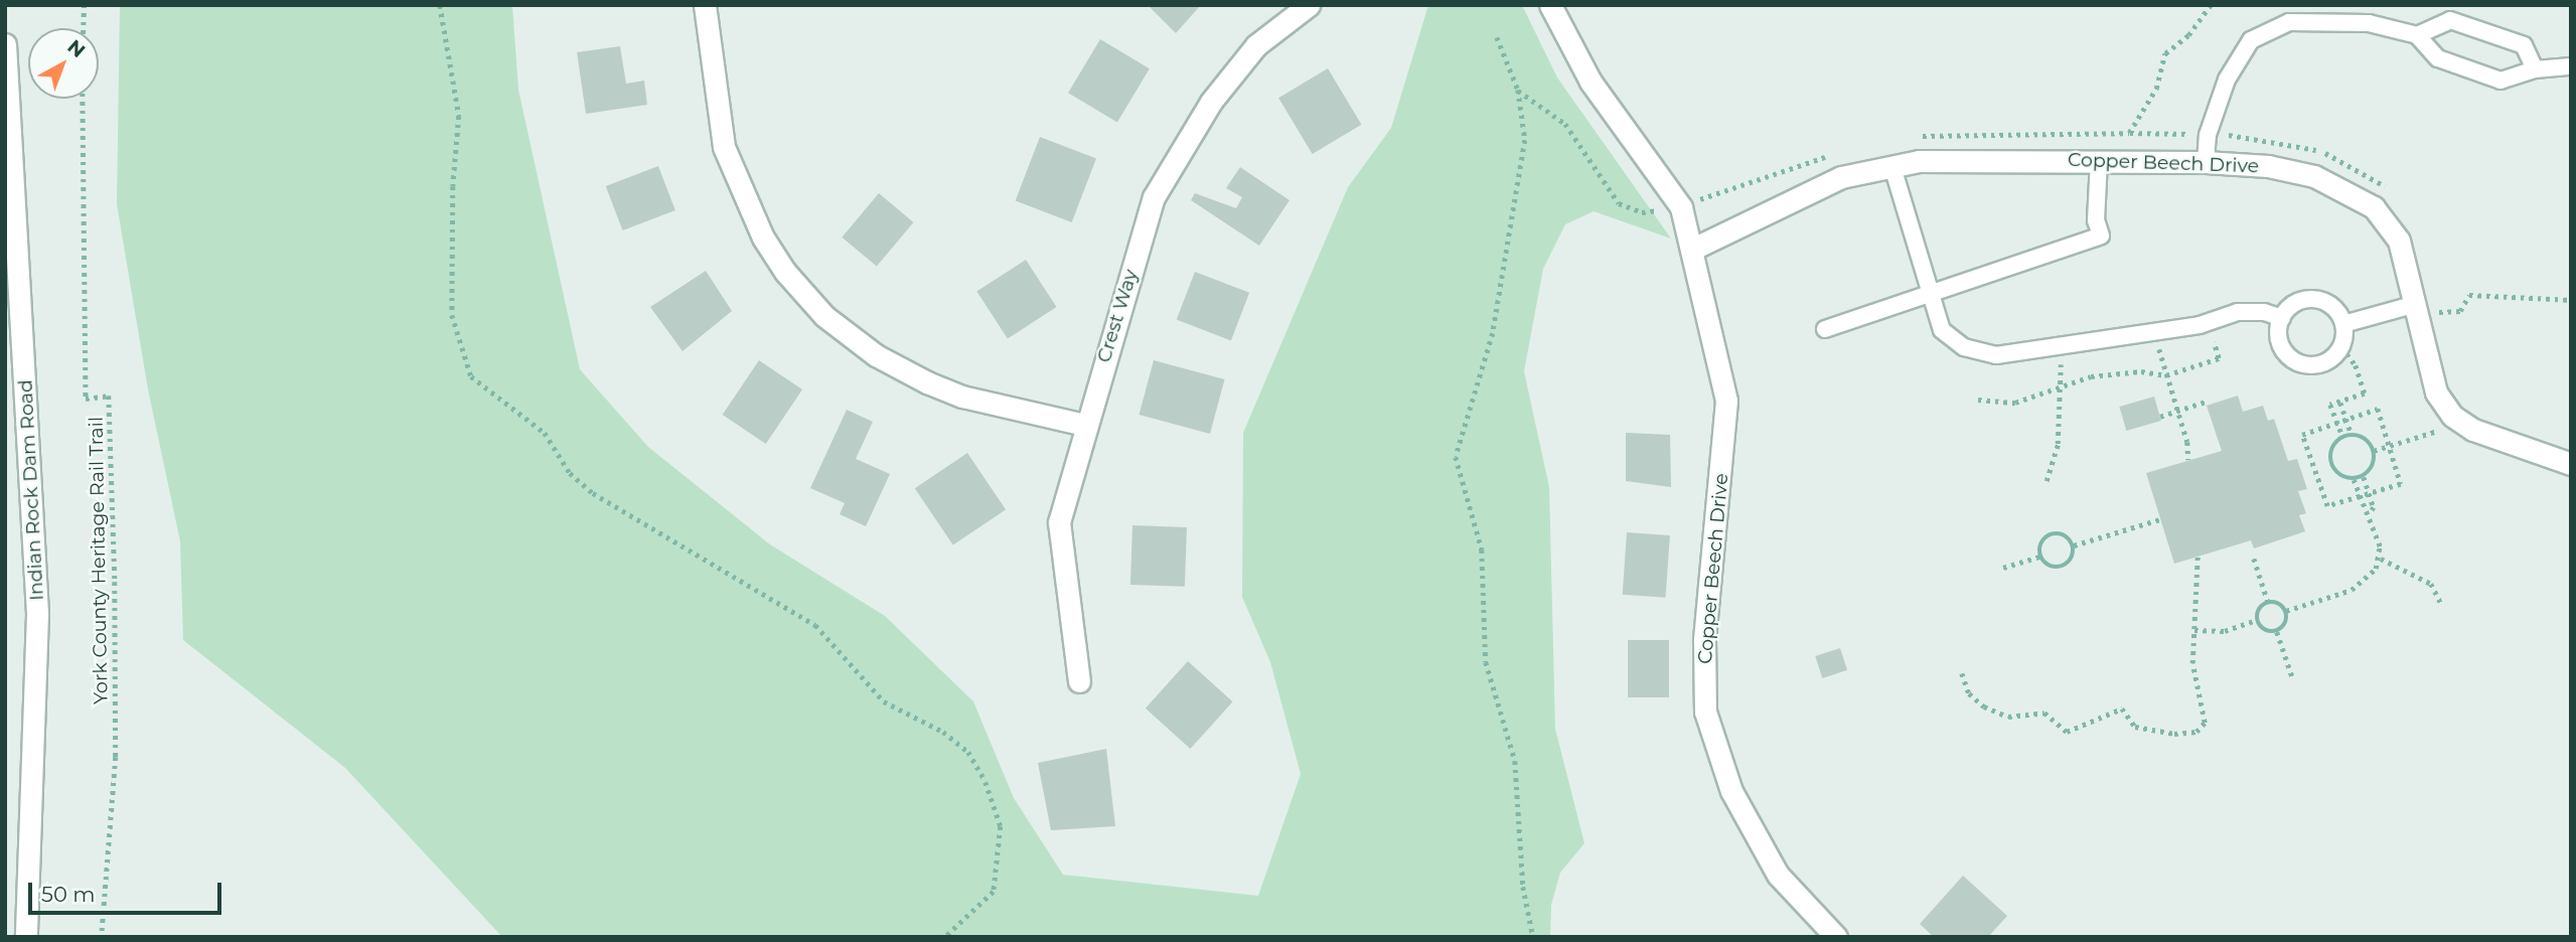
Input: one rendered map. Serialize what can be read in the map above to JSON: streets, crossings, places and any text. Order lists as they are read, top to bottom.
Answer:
{
  "streets": {
    "street": ["Copper Beech Drive", "Crest Way", "Indian Rock Dam Road"],
    "path": ["York County Heritage Rail Trail"]
  },
  "scale_bar": "50 m",
  "north": "top right"
}
